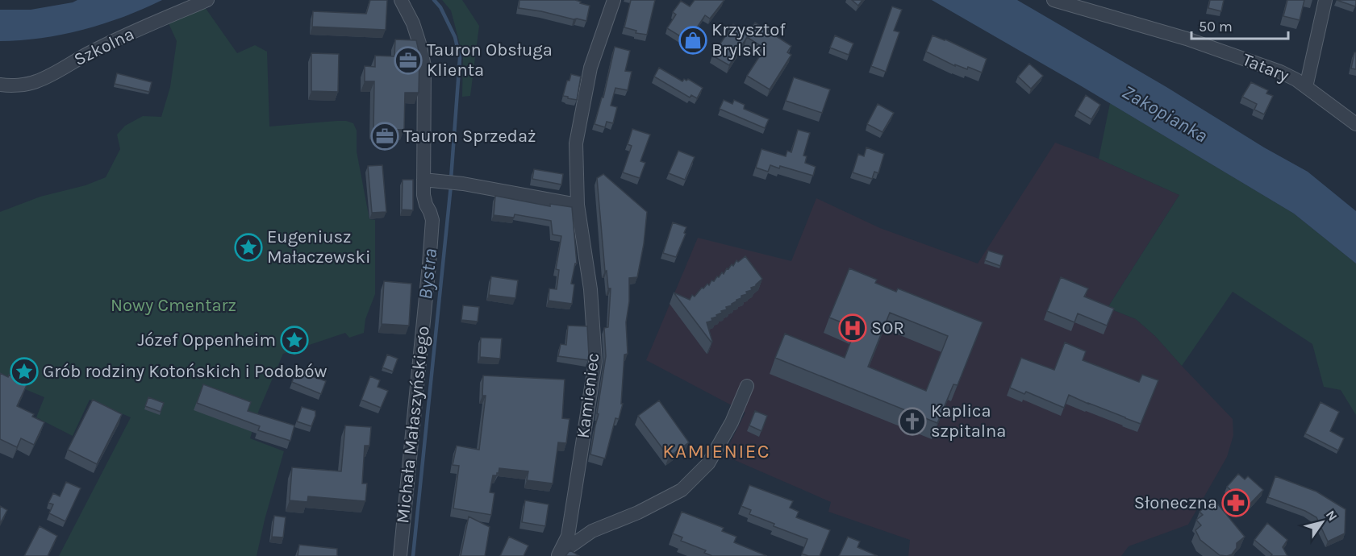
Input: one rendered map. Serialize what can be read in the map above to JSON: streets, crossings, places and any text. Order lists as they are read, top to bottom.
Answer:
{
  "streets": {
    "street": [
      "Szkolna",
      "Tatary",
      "Kamieniec",
      "Michała Małaszyńskiego"
    ]
  },
  "districts": ["KAMIENIEC"],
  "water": ["Zakopianka", "Bystra"],
  "parks": ["Nowy Cmentarz"],
  "places": {
    "shop": ["Krzysztof Brylski"],
    "office": ["Tauron Obsługa Klienta", "Tauron Sprzedaż"],
    "place": ["Eugeniusz Małaczewski", "Józef Oppenheim", "Grób rodziny Kotońskich i Podobów"],
    "hospital": ["SOR"],
    "church": ["Kaplica szpitalna"],
    "pharmacy": ["Słoneczna"]
  },
  "scale_bar": "50 m",
  "north": "top right"
}
